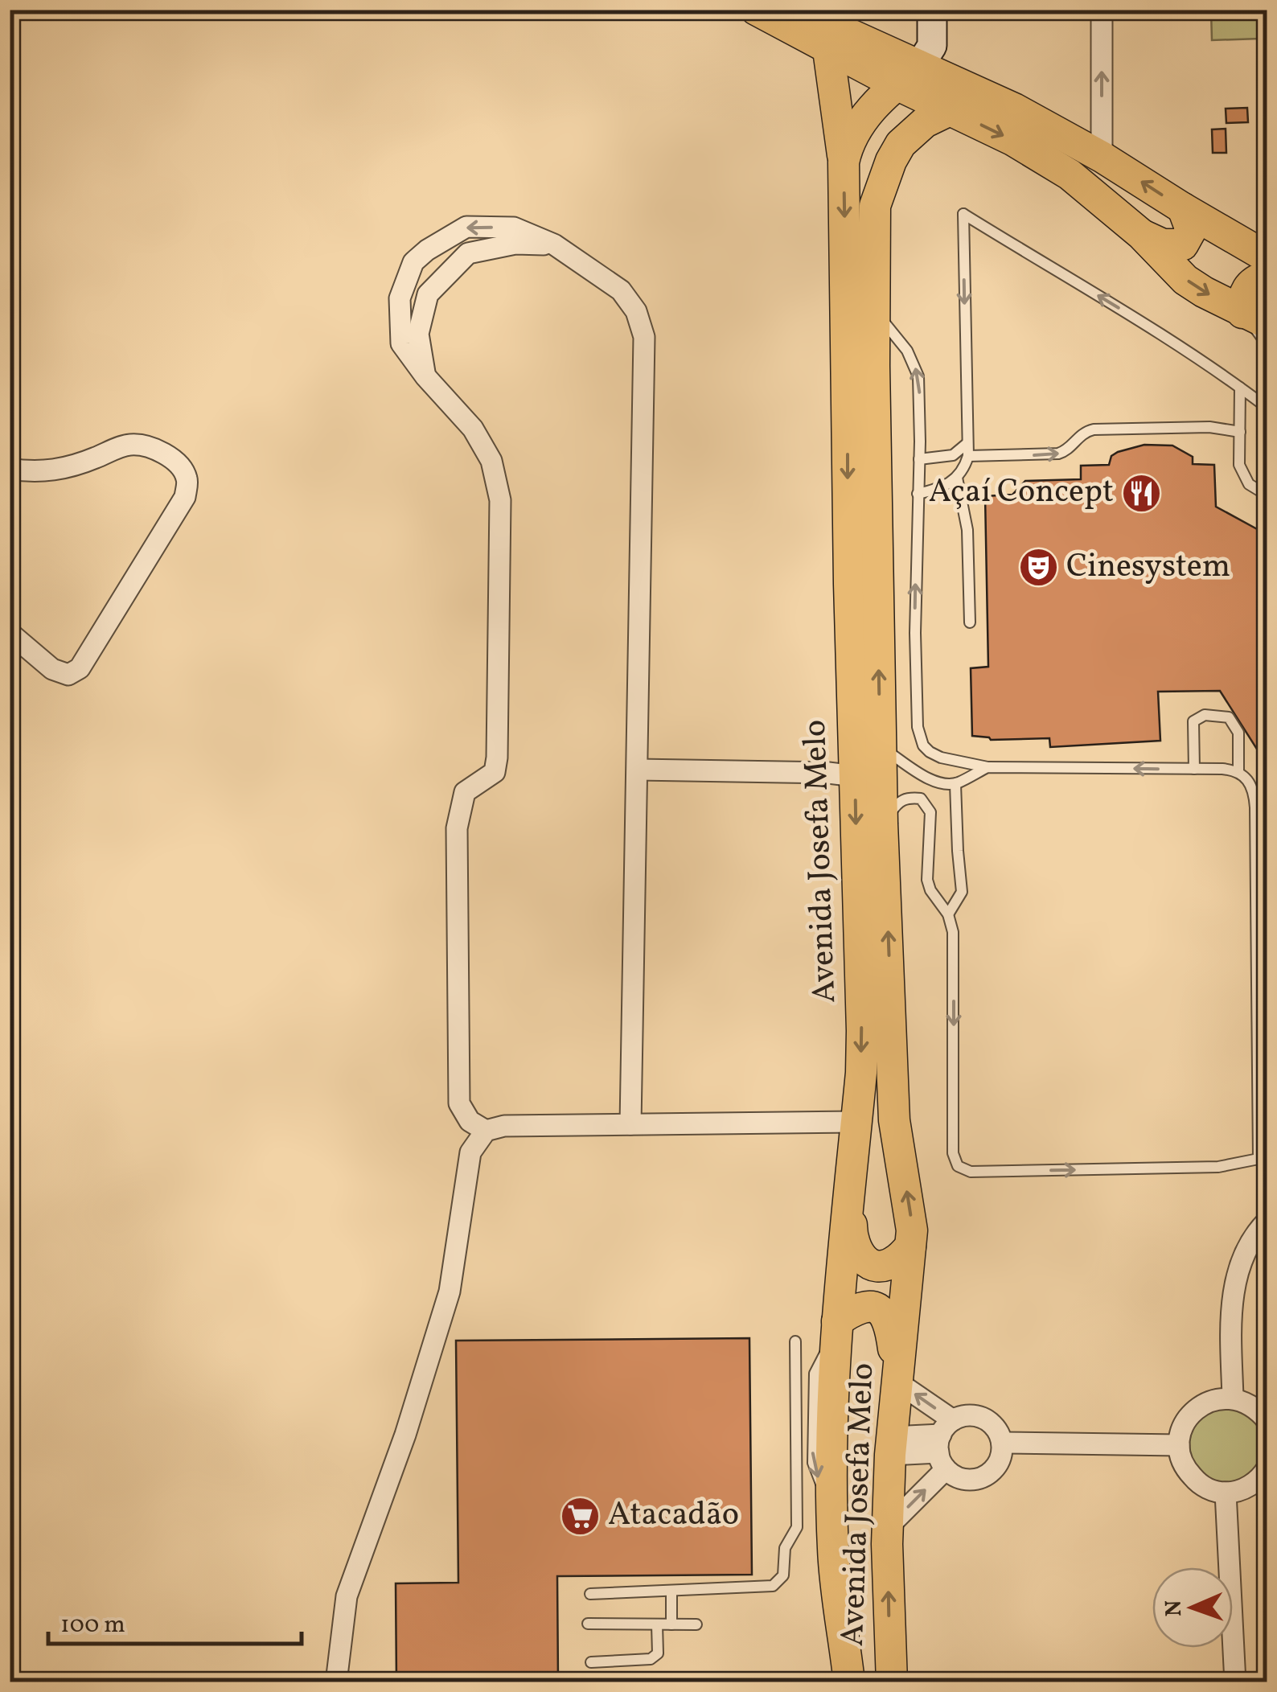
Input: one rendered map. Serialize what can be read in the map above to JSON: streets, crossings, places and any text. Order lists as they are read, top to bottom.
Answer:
{
  "streets": {
    "main road": ["Avenida Josefa Melo"]
  },
  "places": {
    "restaurant": ["Açaí Concept"],
    "theatre": ["Cinesystem"],
    "supermarket": ["Atacadão"]
  },
  "scale_bar": "100 m",
  "north": "left"
}
